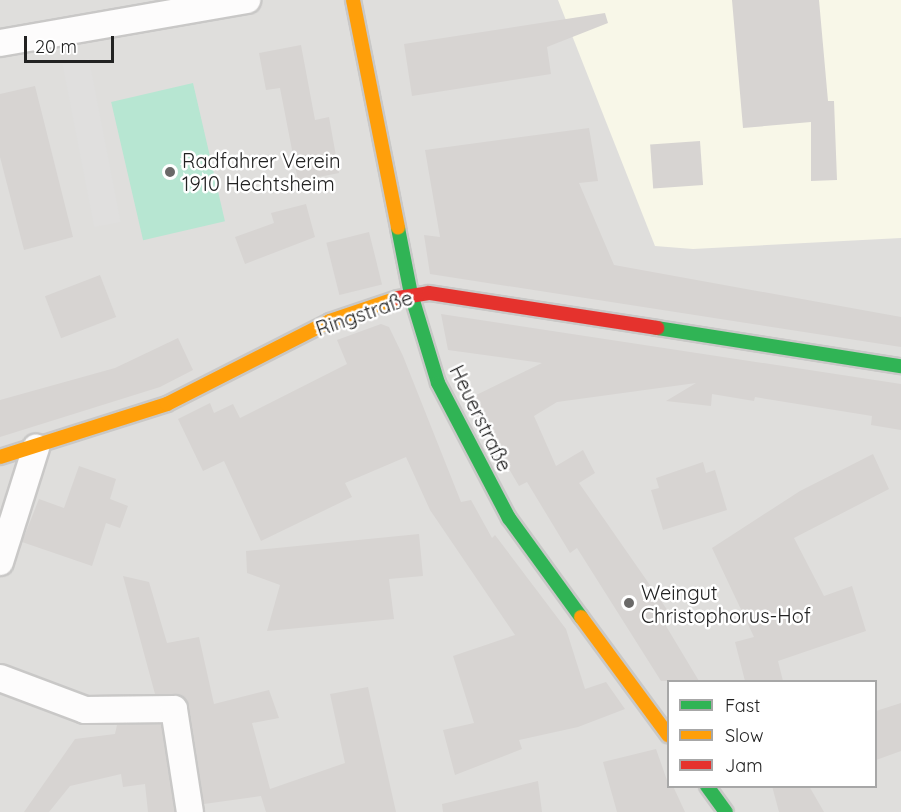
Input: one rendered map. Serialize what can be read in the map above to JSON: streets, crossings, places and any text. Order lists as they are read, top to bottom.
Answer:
{
  "streets": {
    "street": ["Ringstraße", "Heuerstraße"]
  },
  "crossings": [
    ["Ringstraße", "Heuerstraße"]
  ],
  "places": ["Radfahrer Verein 1910 Hechtsheim", "Weingut Christophorus-Hof"],
  "legend": ["Fast", "Slow", "Jam"],
  "scale_bar": "20 m"
}
